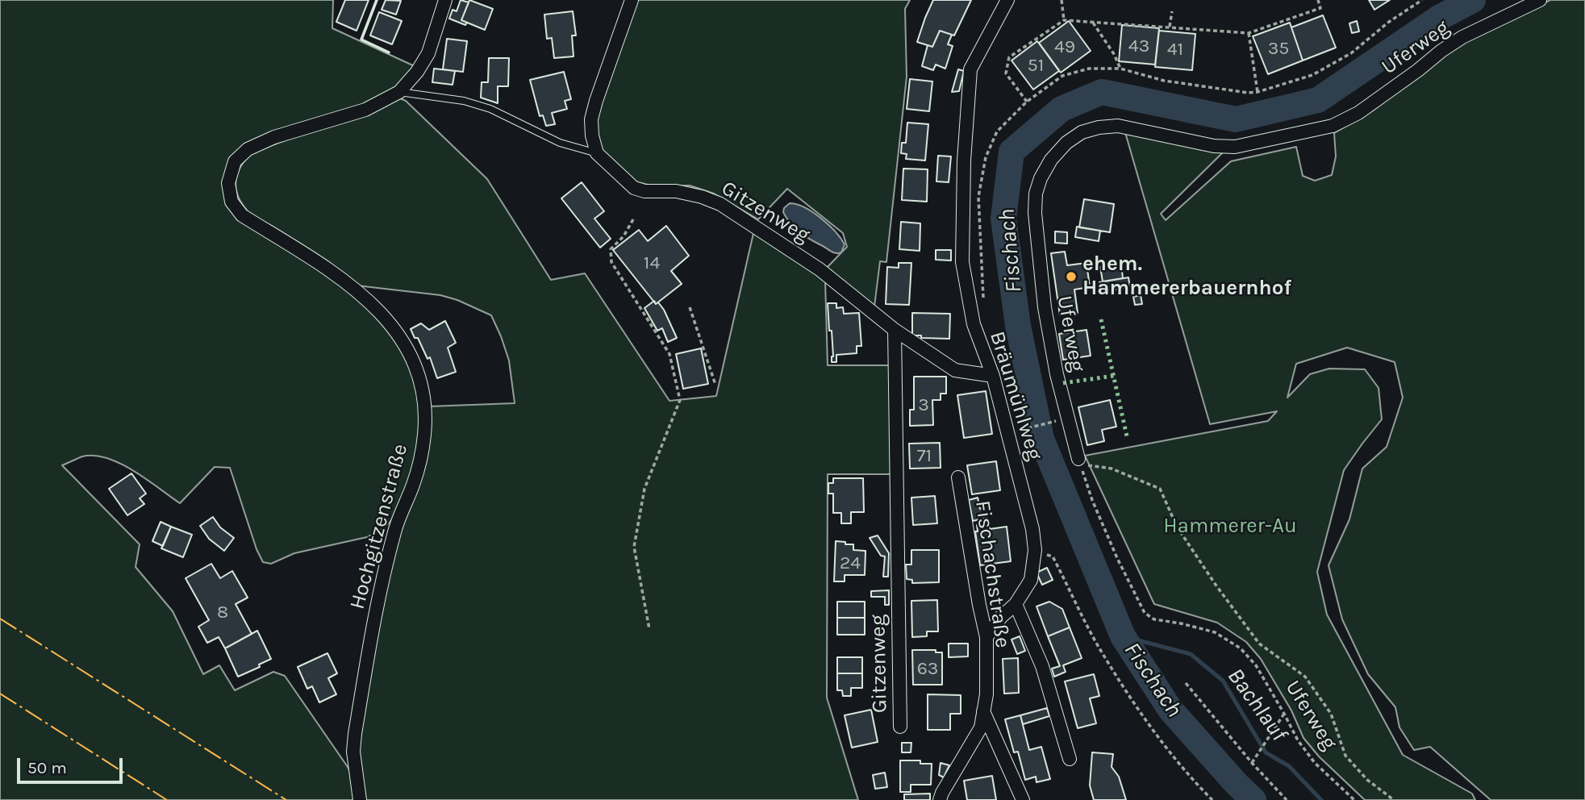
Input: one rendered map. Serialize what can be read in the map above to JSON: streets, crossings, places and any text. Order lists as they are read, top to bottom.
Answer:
{
  "streets": {
    "street": [
      "Uferweg",
      "Gitzenweg",
      "Bräumühlweg",
      "Hochgitzenstraße",
      "Fischachstraße"
    ]
  },
  "crossings": [
    ["Gitzenweg", "Bräumühlweg"],
    ["Bräumühlweg", "Fischachstraße"]
  ],
  "water": ["Fischach", "Bachlauf"],
  "parks": ["Hammerer-Au"],
  "places": ["ehem. Hammererbauernhof"],
  "house_numbers": [
    "43",
    "49",
    "35",
    "41",
    "51",
    "14",
    "3",
    "71",
    "24",
    "8",
    "63"
  ],
  "scale_bar": "50 m"
}
